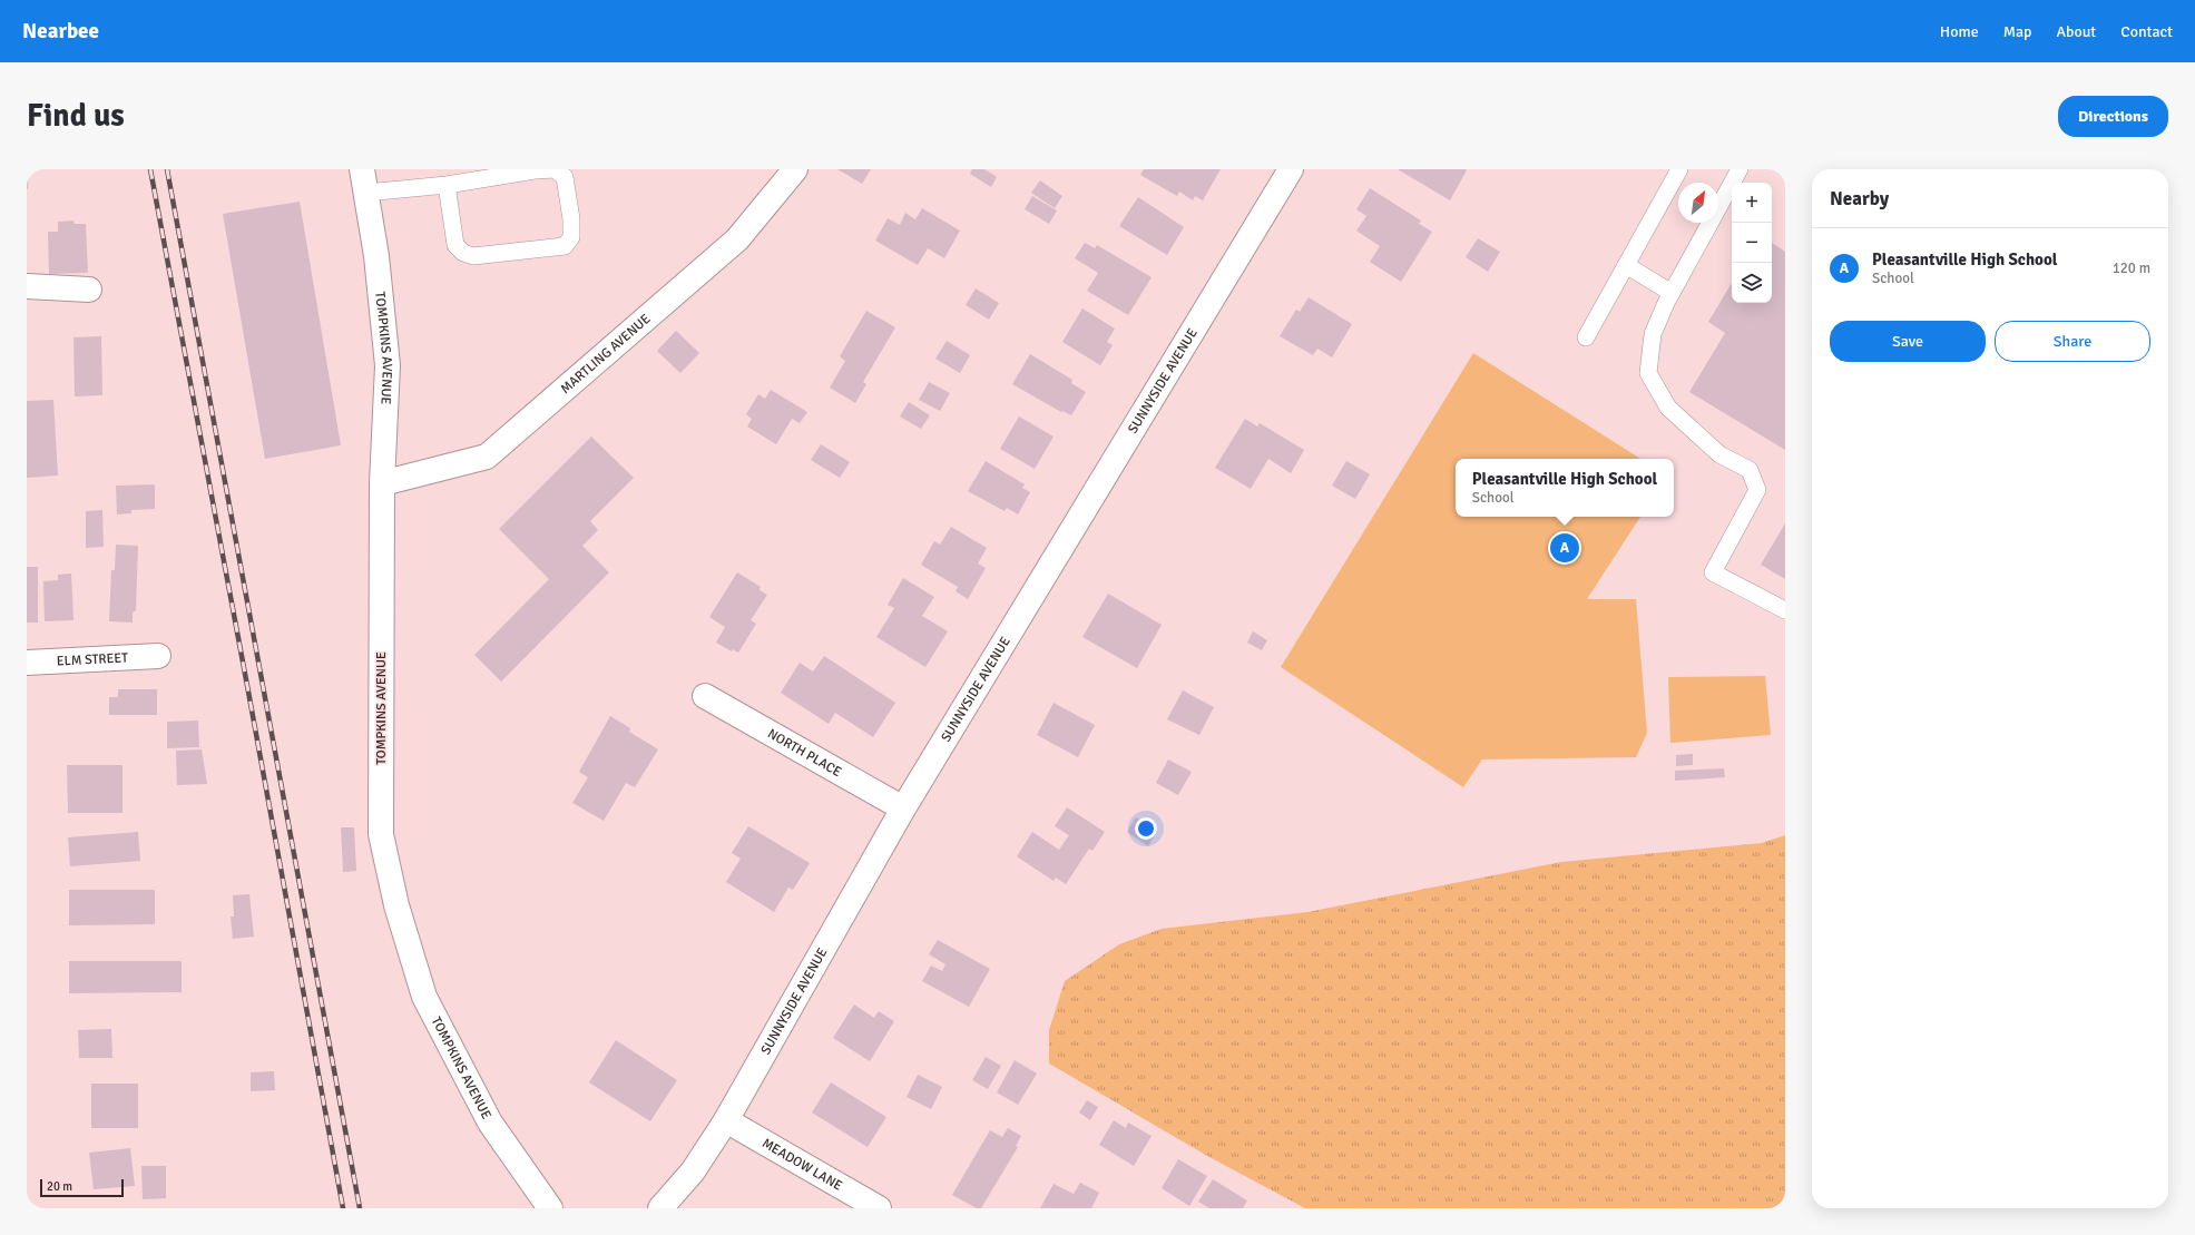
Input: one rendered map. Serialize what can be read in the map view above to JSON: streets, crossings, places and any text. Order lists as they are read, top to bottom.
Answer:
{
  "streets": {
    "street": [
      "TOMPKINS AVENUE",
      "MARTLING AVENUE",
      "SUNNYSIDE AVENUE",
      "ELM STREET",
      "NORTH PLACE",
      "MEADOW LANE"
    ]
  },
  "crossings": [
    ["TOMPKINS AVENUE", "MARTLING AVENUE"],
    ["SUNNYSIDE AVENUE", "NORTH PLACE"],
    ["SUNNYSIDE AVENUE", "MEADOW LANE"]
  ],
  "scale_bar": "20 m",
  "north": "top right",
  "page": {
    "header": "Nearbee",
    "nav": [
      "Home",
      "Map",
      "About",
      "Contact"
    ],
    "buttons": [
      "Directions",
      ["Save", "Share"]
    ],
    "title": "Find us",
    "heading": "Nearby",
    "map_buttons": ["+", "−"],
    "list": [
      {
        "mark": "A",
        "name": "Pleasantville High School",
        "note": "School",
        "value": "120 m"
      }
    ],
    "popup": ["Pleasantville High School", "School"],
    "pins": "A",
    "scale": "20 m"
  }
}
